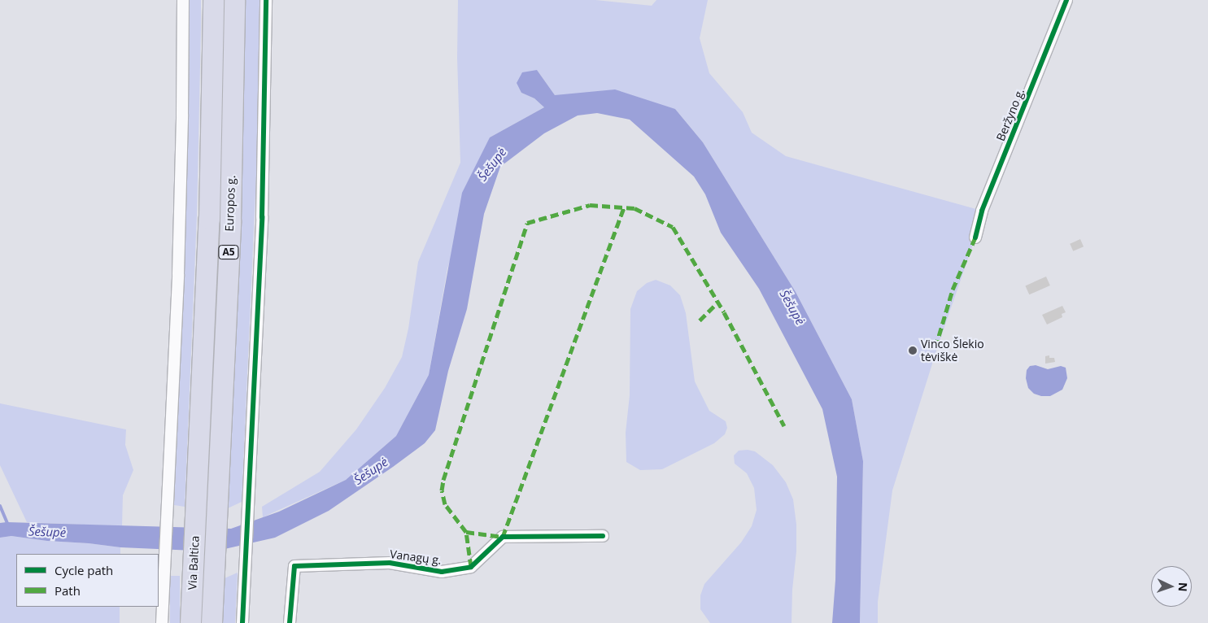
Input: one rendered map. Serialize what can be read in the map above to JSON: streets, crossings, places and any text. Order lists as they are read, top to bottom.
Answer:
{
  "streets": {
    "highway": ["Europos g.", "A5", "Via Baltica"],
    "street": ["Beržyno g.", "Vanagų g."]
  },
  "crossings": [
    ["Europos g.", "Via Baltica"]
  ],
  "water": ["Šešupė"],
  "places": ["Vinco Šlekio tėviškė"],
  "legend": ["Cycle path", "Path"],
  "north": "right"
}
